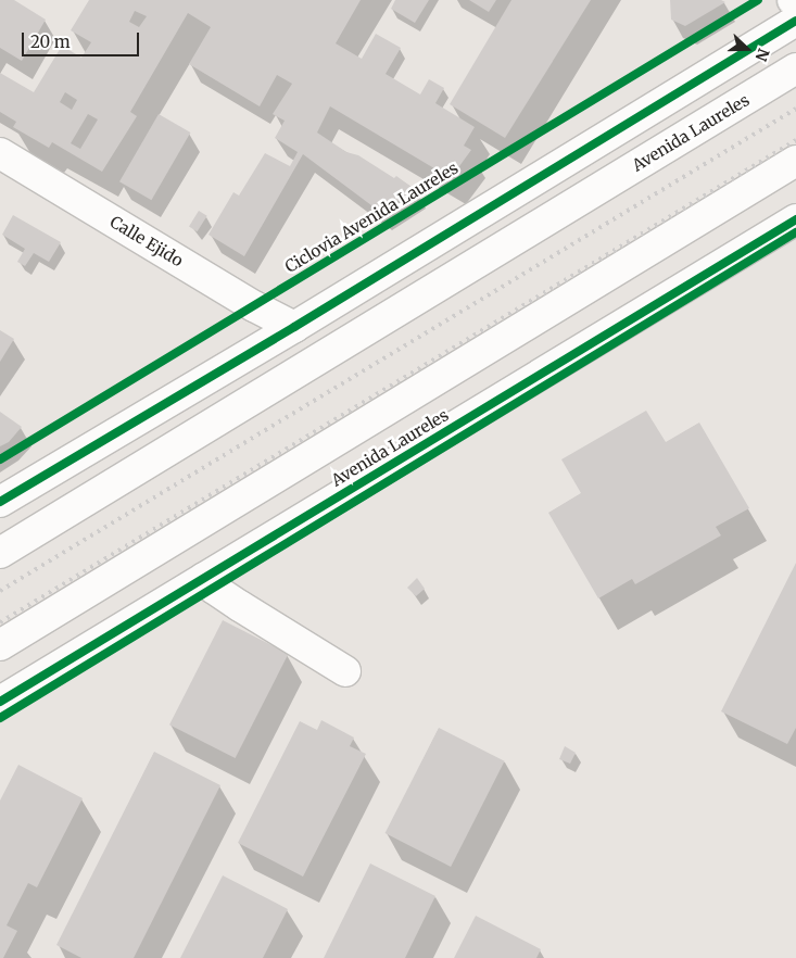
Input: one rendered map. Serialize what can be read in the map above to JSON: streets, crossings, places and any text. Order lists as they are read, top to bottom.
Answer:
{
  "streets": {
    "main road": ["Avenida Laureles", "Calle Ejido"],
    "cycle path": ["Ciclovia Avenida Laureles"]
  },
  "scale_bar": "20 m",
  "north": "right"
}
